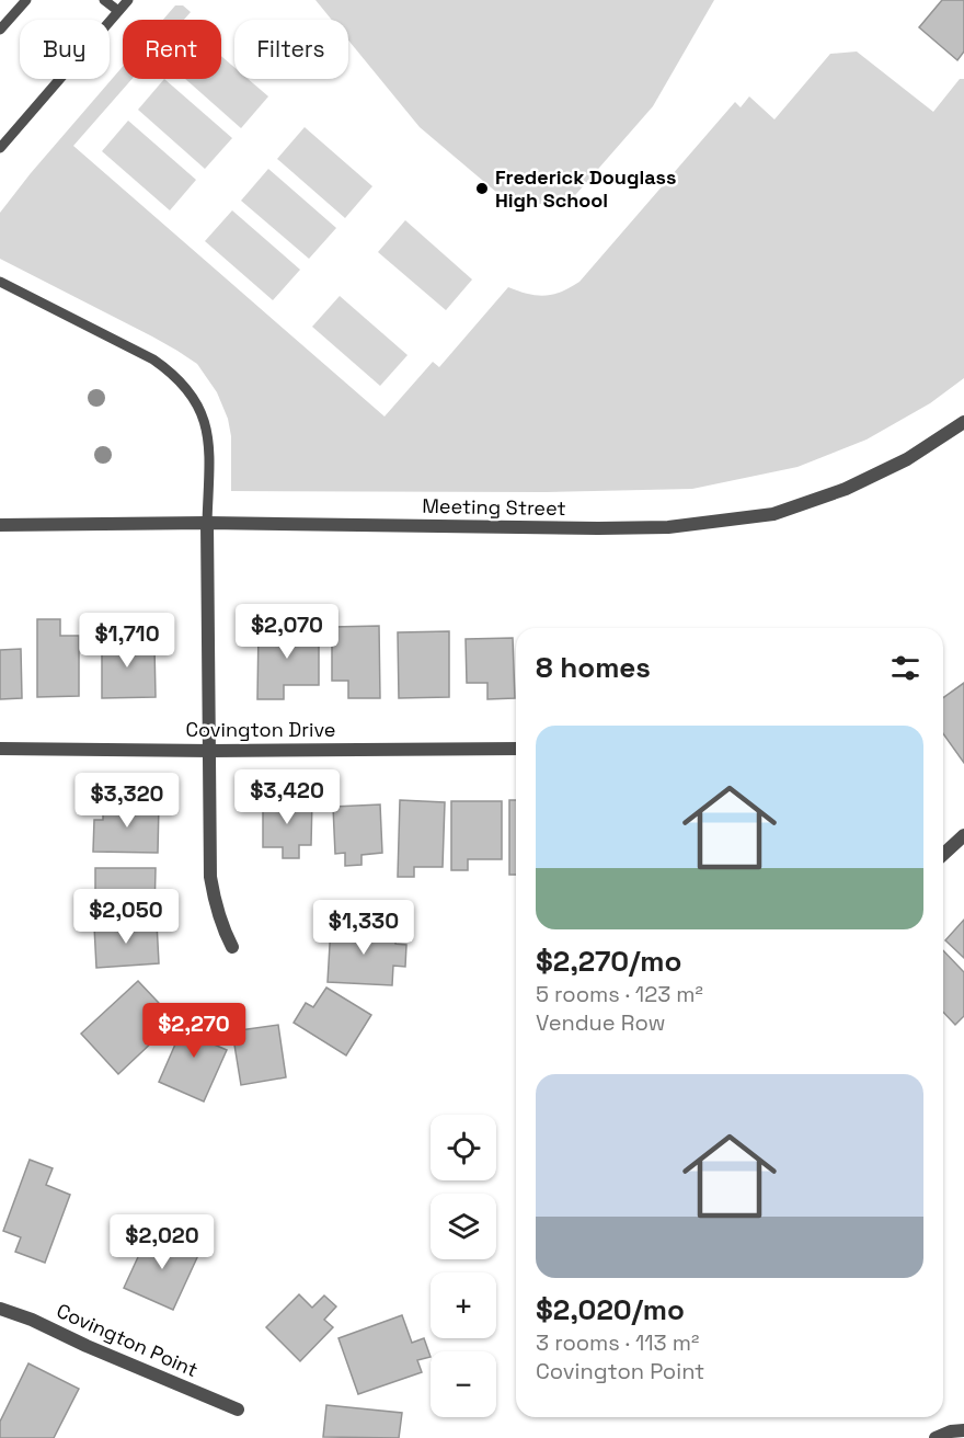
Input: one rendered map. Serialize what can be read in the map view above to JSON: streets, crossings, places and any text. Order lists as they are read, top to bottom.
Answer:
{
  "streets": {
    "street": ["Meeting Street", "Covington Drive", "Covington Point"]
  },
  "places": ["Frederick Douglass High School"],
  "page": {
    "chip": ["Buy", "Rent", "Filters"],
    "price": [
      "$2,070",
      "$1,710",
      "$3,420",
      "$3,320",
      "$2,050",
      "$1,330",
      "$2,270",
      "$2,020"
    ],
    "heading": "8 homes",
    "list": [
      {
        "name": "$2,270/mo",
        "note": "5 rooms · 123 m² · Vendue Row"
      },
      {
        "name": "$2,020/mo",
        "note": "3 rooms · 113 m² · Covington Point"
      }
    ],
    "map_buttons": ["+", "−"]
  }
}
